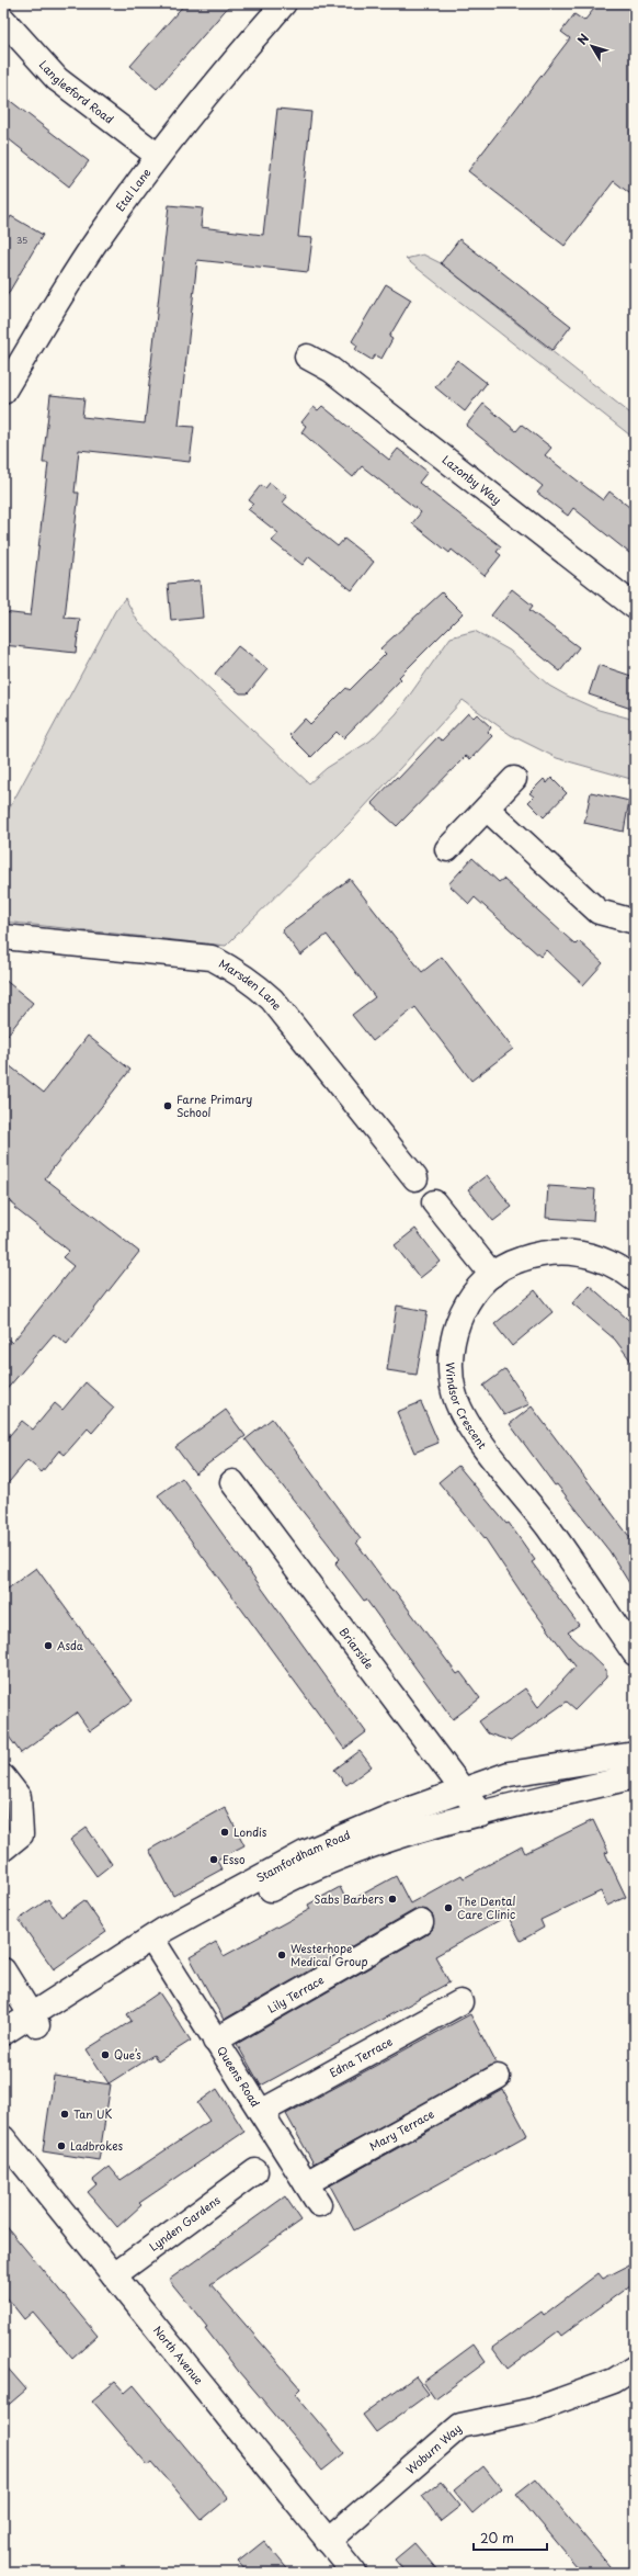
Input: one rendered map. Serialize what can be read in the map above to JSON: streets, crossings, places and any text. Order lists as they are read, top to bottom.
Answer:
{
  "streets": {
    "street": [
      "Langleeford Road",
      "Etal Lane",
      "Lazonby Way",
      "Marsden Lane",
      "Windsor Crescent",
      "Briarside",
      "Stamfordham Road",
      "Lily Terrace",
      "Edna Terrace",
      "Queens Road",
      "Mary Terrace",
      "Lynden Gardens",
      "North Avenue",
      "Woburn Way"
    ]
  },
  "crossings": [
    ["Langleeford Road", "Etal Lane"],
    ["Briarside", "Stamfordham Road"],
    ["Stamfordham Road", "Queens Road"],
    ["Lily Terrace", "Queens Road"],
    ["Edna Terrace", "Queens Road"],
    ["Queens Road", "Mary Terrace"],
    ["Lynden Gardens", "North Avenue"],
    ["North Avenue", "Woburn Way"]
  ],
  "places": [
    "Farne Primary School",
    "Asda",
    "Londis",
    "Esso",
    "Sabs Barbers",
    "The Dental Care Clinic",
    "Westerhope Medical Group",
    "Que’s",
    "Tan UK",
    "Ladbrokes"
  ],
  "house_numbers": ["35"],
  "scale_bar": "20 m",
  "north": "top left"
}
